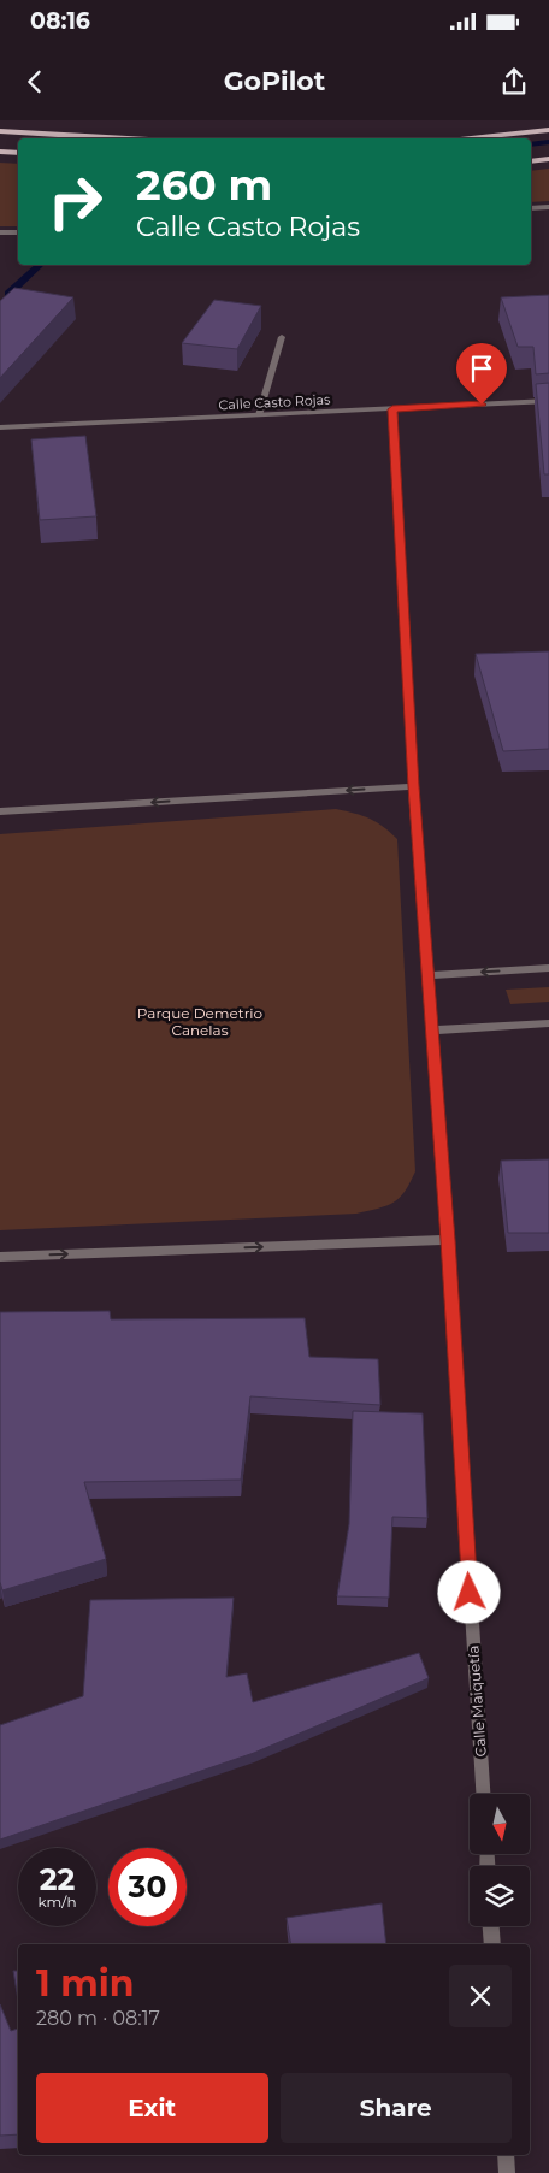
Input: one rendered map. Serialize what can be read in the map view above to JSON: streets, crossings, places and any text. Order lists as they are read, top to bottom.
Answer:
{
  "streets": {
    "street": ["Calle Casto Rojas", "Calle Maiquetía"]
  },
  "crossings": [
    ["Calle Casto Rojas", "Calle Maiquetía"]
  ],
  "parks": ["Parque Demetrio Canelas"],
  "north": "bottom",
  "page": {
    "status": "08:16",
    "header": "GoPilot",
    "turn": ["260 m", "Calle Casto Rojas"],
    "speed": "22 km/h",
    "limit": "30",
    "heading": ["1 min", "280 m · 08:17"],
    "buttons": ["Exit", "Share"]
  }
}
